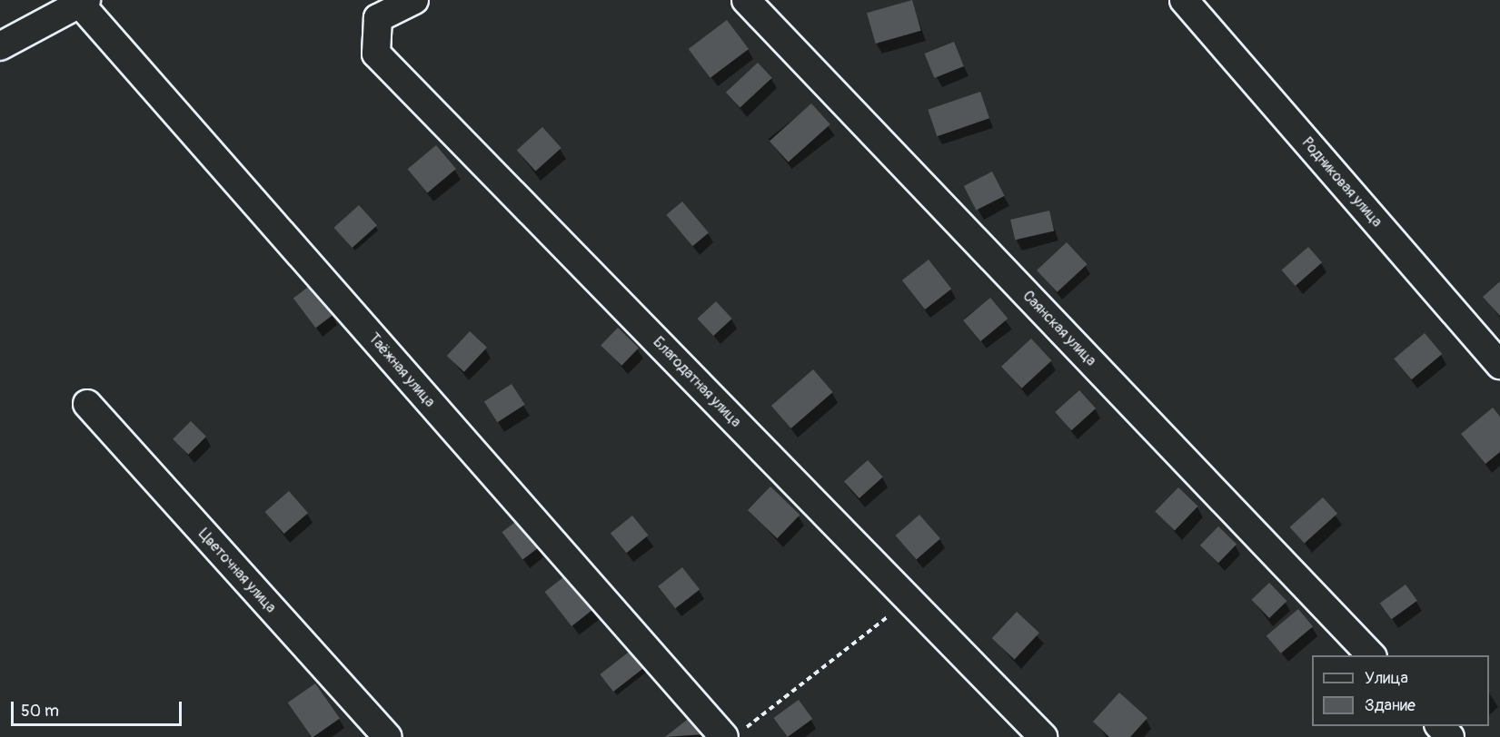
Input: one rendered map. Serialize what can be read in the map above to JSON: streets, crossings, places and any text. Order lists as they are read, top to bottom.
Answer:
{
  "streets": {
    "street": [
      "Родниковая улица",
      "Саянская улица",
      "Таёжная улица",
      "Благодатная улица",
      "Цветочная улица"
    ]
  },
  "legend": ["Улица", "Здание"],
  "scale_bar": "50 m"
}
